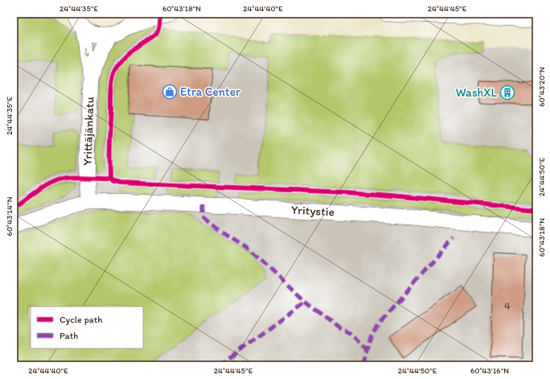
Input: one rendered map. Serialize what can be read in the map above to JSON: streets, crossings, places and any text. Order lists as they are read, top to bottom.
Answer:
{
  "streets": {
    "street": ["Yrittäjänkatu", "Yritystie"]
  },
  "crossings": [
    ["Yrittäjänkatu", "Yritystie"]
  ],
  "places": {
    "shop": ["Etra Center"],
    "building": ["WashXL"]
  },
  "house_numbers": ["4"],
  "legend": ["Cycle path", "Path"],
  "coordinates": [
    "24°44'35\"E",
    "60°43'18\"N",
    "24°44'40\"E",
    "24°44'45\"E",
    "60°43'20\"N",
    "24°44'50\"E",
    "60°43'14\"N",
    "60°43'16\"N"
  ]
}
